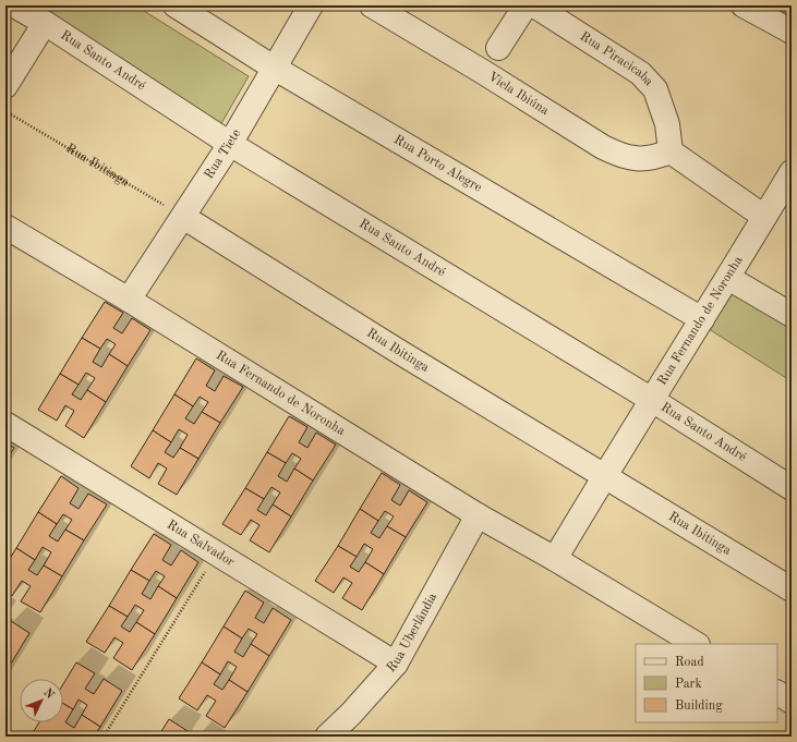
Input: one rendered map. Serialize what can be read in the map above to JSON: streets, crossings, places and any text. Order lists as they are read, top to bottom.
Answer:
{
  "streets": {
    "street": [
      "Rua Piracicaba",
      "Rua Santo André",
      "Viela Ibiúna",
      "Rua Tiete",
      "Rua Porto Alegre",
      "Rua Ibitinga",
      "Rua Fernando de Noronha",
      "Rua Salvador",
      "Rua Uberlândia"
    ]
  },
  "crossings": [
    ["Rua Piracicaba", "Viela Ibiúna"],
    ["Rua Santo André", "Rua Tiete"],
    ["Rua Santo André", "Rua Fernando de Noronha"],
    ["Rua Tiete", "Rua Porto Alegre"],
    ["Rua Tiete", "Rua Ibitinga"],
    ["Rua Tiete", "Rua Fernando de Noronha"],
    ["Rua Porto Alegre", "Rua Fernando de Noronha"],
    ["Rua Ibitinga", "Rua Fernando de Noronha"],
    ["Rua Fernando de Noronha", "Rua Uberlândia"],
    ["Rua Salvador", "Rua Uberlândia"]
  ],
  "legend": ["Road", "Park", "Building"],
  "north": "top right"
}
